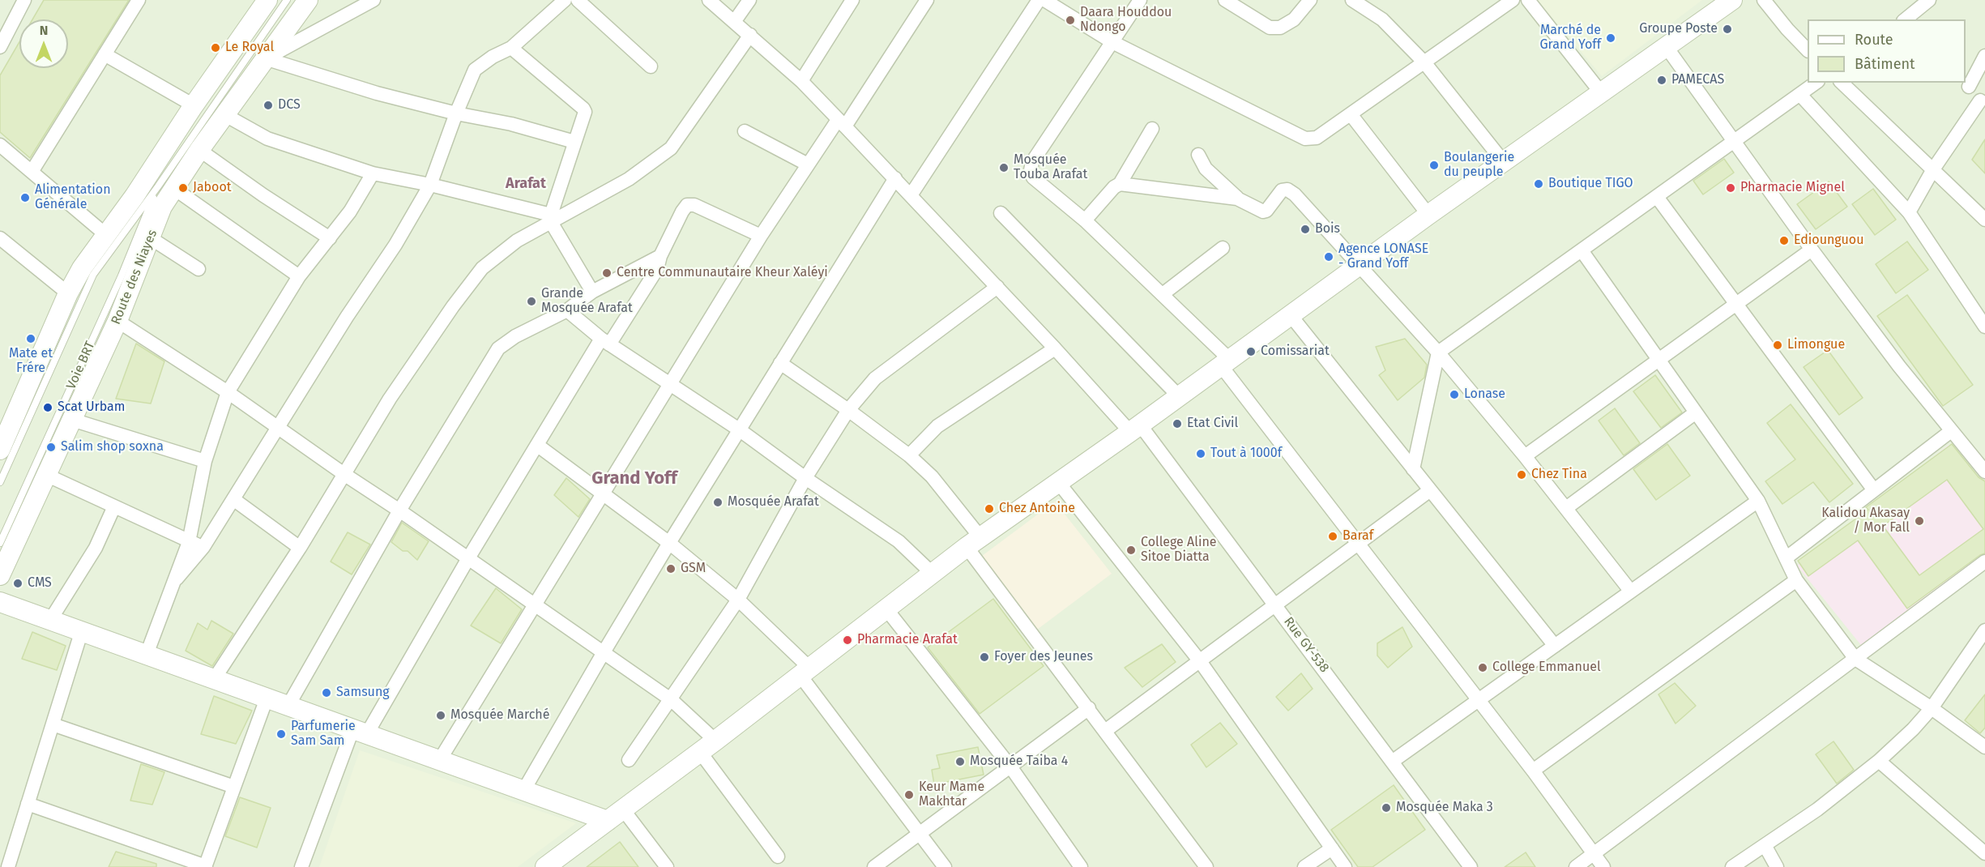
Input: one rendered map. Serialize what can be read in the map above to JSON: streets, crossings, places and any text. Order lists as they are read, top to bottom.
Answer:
{
  "streets": {
    "street": ["Route des Niayes", "Rue GY-538"],
    "lane": ["Voie BRT"]
  },
  "crossings": [
    ["Route des Niayes", "Voie BRT"]
  ],
  "districts": ["Arafat", "Grand Yoff"],
  "places": [
    "Daara Houddou Ndongo",
    "Groupe Poste",
    "Marché de Grand Yoff",
    "Le Royal",
    "PAMECAS",
    "DCS",
    "Boulangerie du peuple",
    "Mosquée Touba Arafat",
    "Boutique TIGO",
    "Jaboot",
    "Pharmacie Mignel",
    "Alimentation Générale",
    "Bois",
    "Ediounguou",
    "Agence LONASE - Grand Yoff",
    "Centre Communautaire Kheur Xaléyi",
    "Grande Mosquée Arafat",
    "Mate et Frére",
    "Limongue",
    "Comissariat",
    "Lonase",
    "Scat Urbam",
    "Etat Civil",
    "Salim shop soxna",
    "Tout à 1000f",
    "Chez Tina",
    "Mosquée Arafat",
    "Chez Antoine",
    "Kalidou Akasay / Mor Fall",
    "Baraf",
    "College Aline Sitoe Diatta",
    "GSM",
    "CMS",
    "Pharmacie Arafat",
    "Foyer des Jeunes",
    "College Emmanuel",
    "Samsung",
    "Mosquée Marché",
    "Parfumerie Sam Sam",
    "Mosquée Taiba 4",
    "Keur Mame Makhtar",
    "Mosquée Maka 3"
  ],
  "legend": ["Route", "Bâtiment"],
  "north": "top"
}
